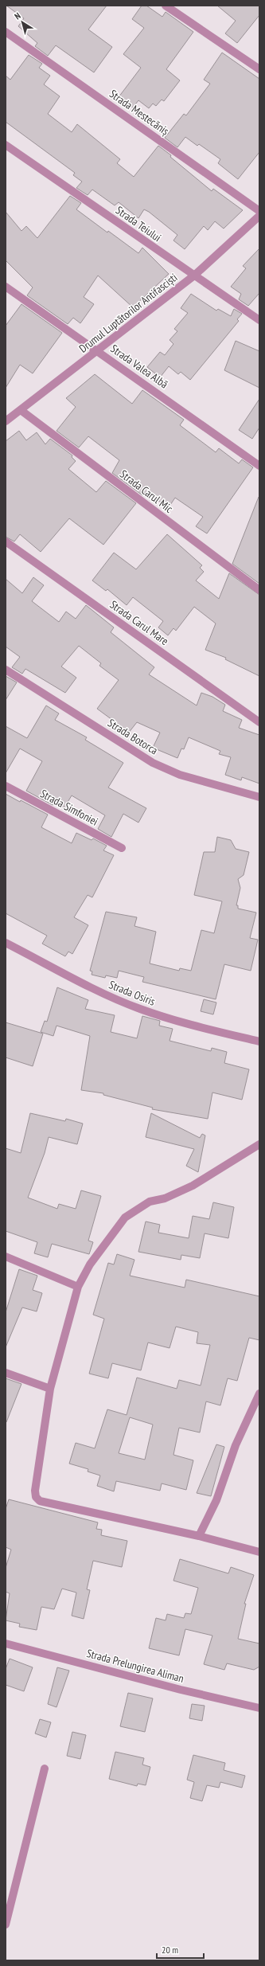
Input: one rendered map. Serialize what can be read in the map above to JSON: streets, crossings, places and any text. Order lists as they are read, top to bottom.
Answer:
{
  "streets": {
    "street": [
      "Strada Mestecăniș",
      "Strada Teiului",
      "Drumul Luptătorilor Antifasciști",
      "Strada Valea Albă",
      "Strada Carul Mic",
      "Strada Carul Mare",
      "Strada Botorca",
      "Strada Simfoniei",
      "Strada Osiris",
      "Strada Prelungirea Aliman"
    ]
  },
  "crossings": [
    ["Strada Teiului", "Drumul Luptătorilor Antifasciști"],
    ["Drumul Luptătorilor Antifasciști", "Strada Valea Albă"],
    ["Drumul Luptătorilor Antifasciști", "Strada Carul Mic"]
  ],
  "scale_bar": "20 m",
  "north": "top left"
}
